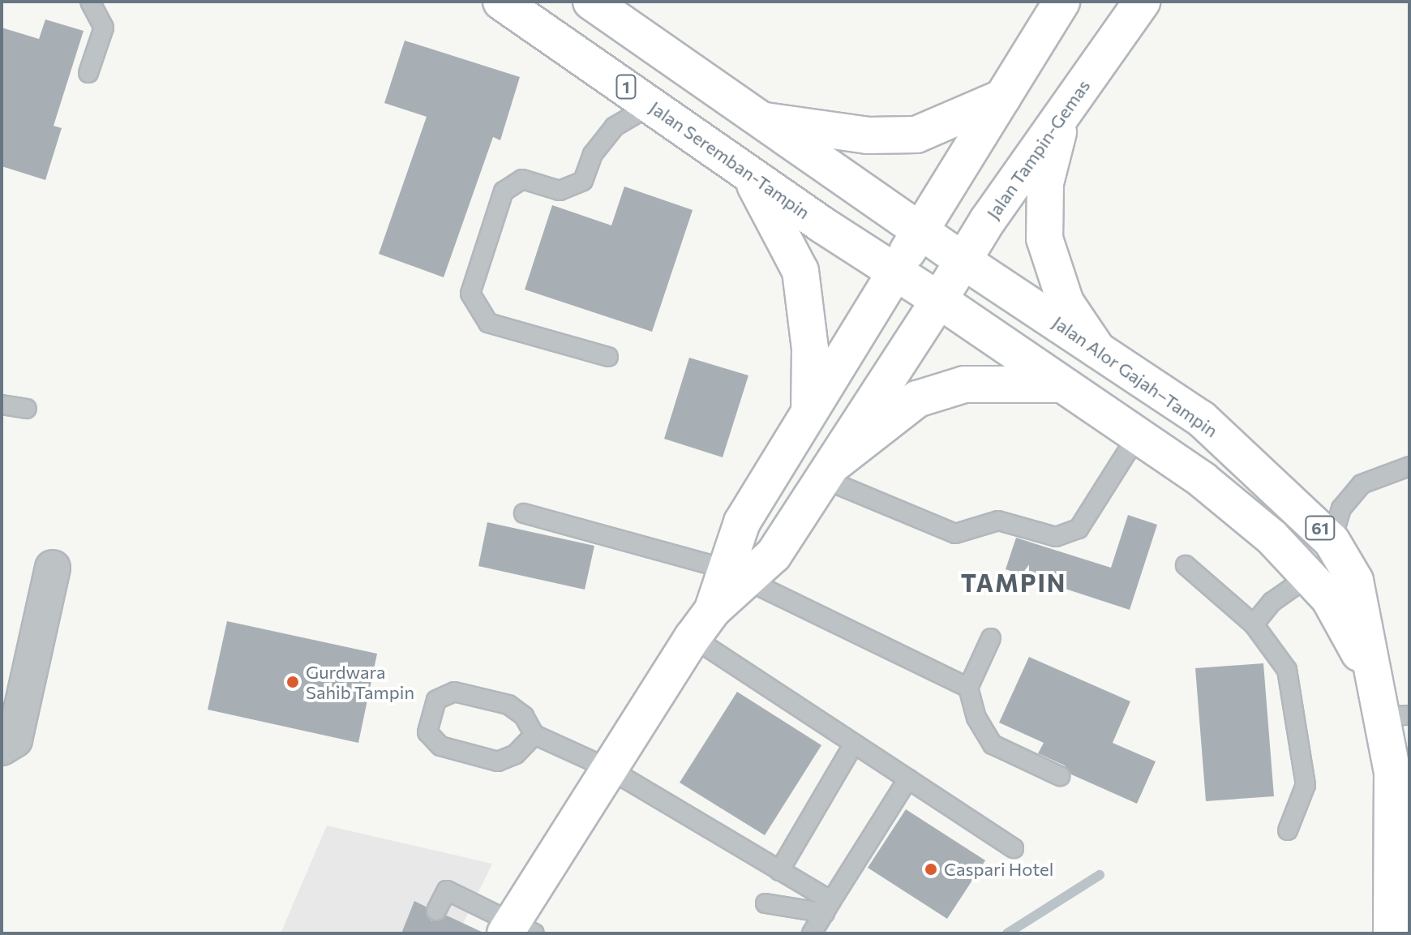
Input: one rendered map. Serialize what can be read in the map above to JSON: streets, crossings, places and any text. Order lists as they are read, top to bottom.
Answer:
{
  "streets": {
    "main road": [
      "1",
      "Jalan Tampin-Gemas",
      "Jalan Seremban-Tampin",
      "Jalan Alor Gajah–Tampin",
      "61"
    ]
  },
  "crossings": [
    ["1", "Jalan Tampin-Gemas"],
    ["1", "Jalan Seremban-Tampin"],
    ["1", "Jalan Alor Gajah–Tampin"],
    ["Jalan Tampin-Gemas", "Jalan Alor Gajah–Tampin"]
  ],
  "districts": ["TAMPIN"],
  "places": ["Gurdwara Sahib Tampin", "Caspari Hotel"]
}
